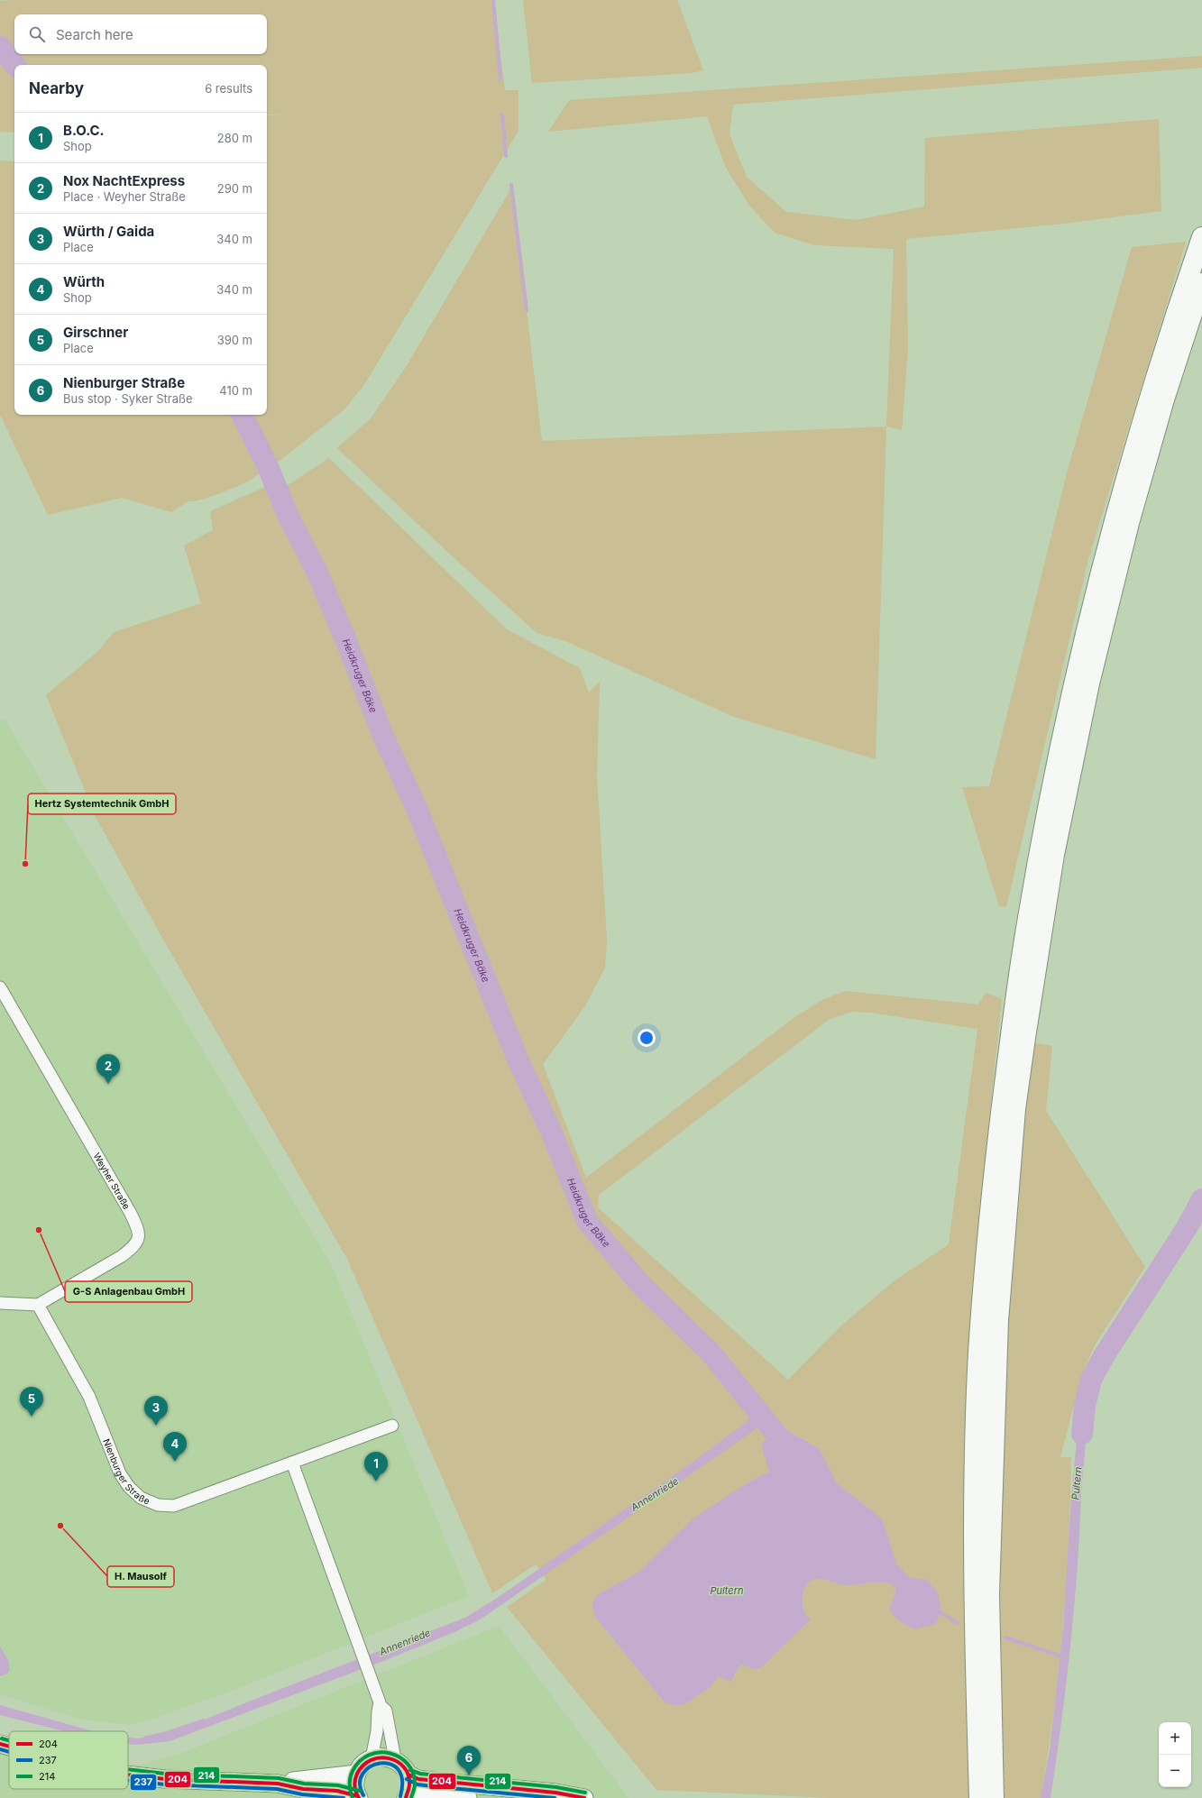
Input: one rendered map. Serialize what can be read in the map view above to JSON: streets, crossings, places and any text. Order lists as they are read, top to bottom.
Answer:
{
  "streets": {
    "street": ["Weyher Straße", "Nienburger Straße"]
  },
  "crossings": [
    ["Weyher Straße", "Nienburger Straße"]
  ],
  "water": ["Heidkruger Bäke", "Pultern", "Annenriede"],
  "places": ["Hertz Systemtechnik GmbH", "G-S Anlagenbau GmbH", "H. Mausolf"],
  "lines": ["transit line 214", "transit line 204", "transit line 237"],
  "legend": ["204", "237", "214"],
  "page": {
    "search": "Search here",
    "heading": ["Nearby", "6 results"],
    "list": [
      {
        "mark": "1",
        "name": "B.O.C.",
        "note": "Shop",
        "value": "280 m"
      },
      {
        "mark": "2",
        "name": "Nox NachtExpress",
        "note": "Place · Weyher Straße",
        "value": "290 m"
      },
      {
        "mark": "3",
        "name": "Würth / Gaida",
        "note": "Place",
        "value": "340 m"
      },
      {
        "mark": "4",
        "name": "Würth",
        "note": "Shop",
        "value": "340 m"
      },
      {
        "mark": "5",
        "name": "Girschner",
        "note": "Place",
        "value": "390 m"
      },
      {
        "mark": "6",
        "name": "Nienburger Straße",
        "note": "Bus stop · Syker Straße",
        "value": "410 m"
      }
    ],
    "pins": [
      "2",
      "5",
      "3",
      "4",
      "1",
      "6"
    ],
    "map_buttons": ["+", "−"]
  }
}
